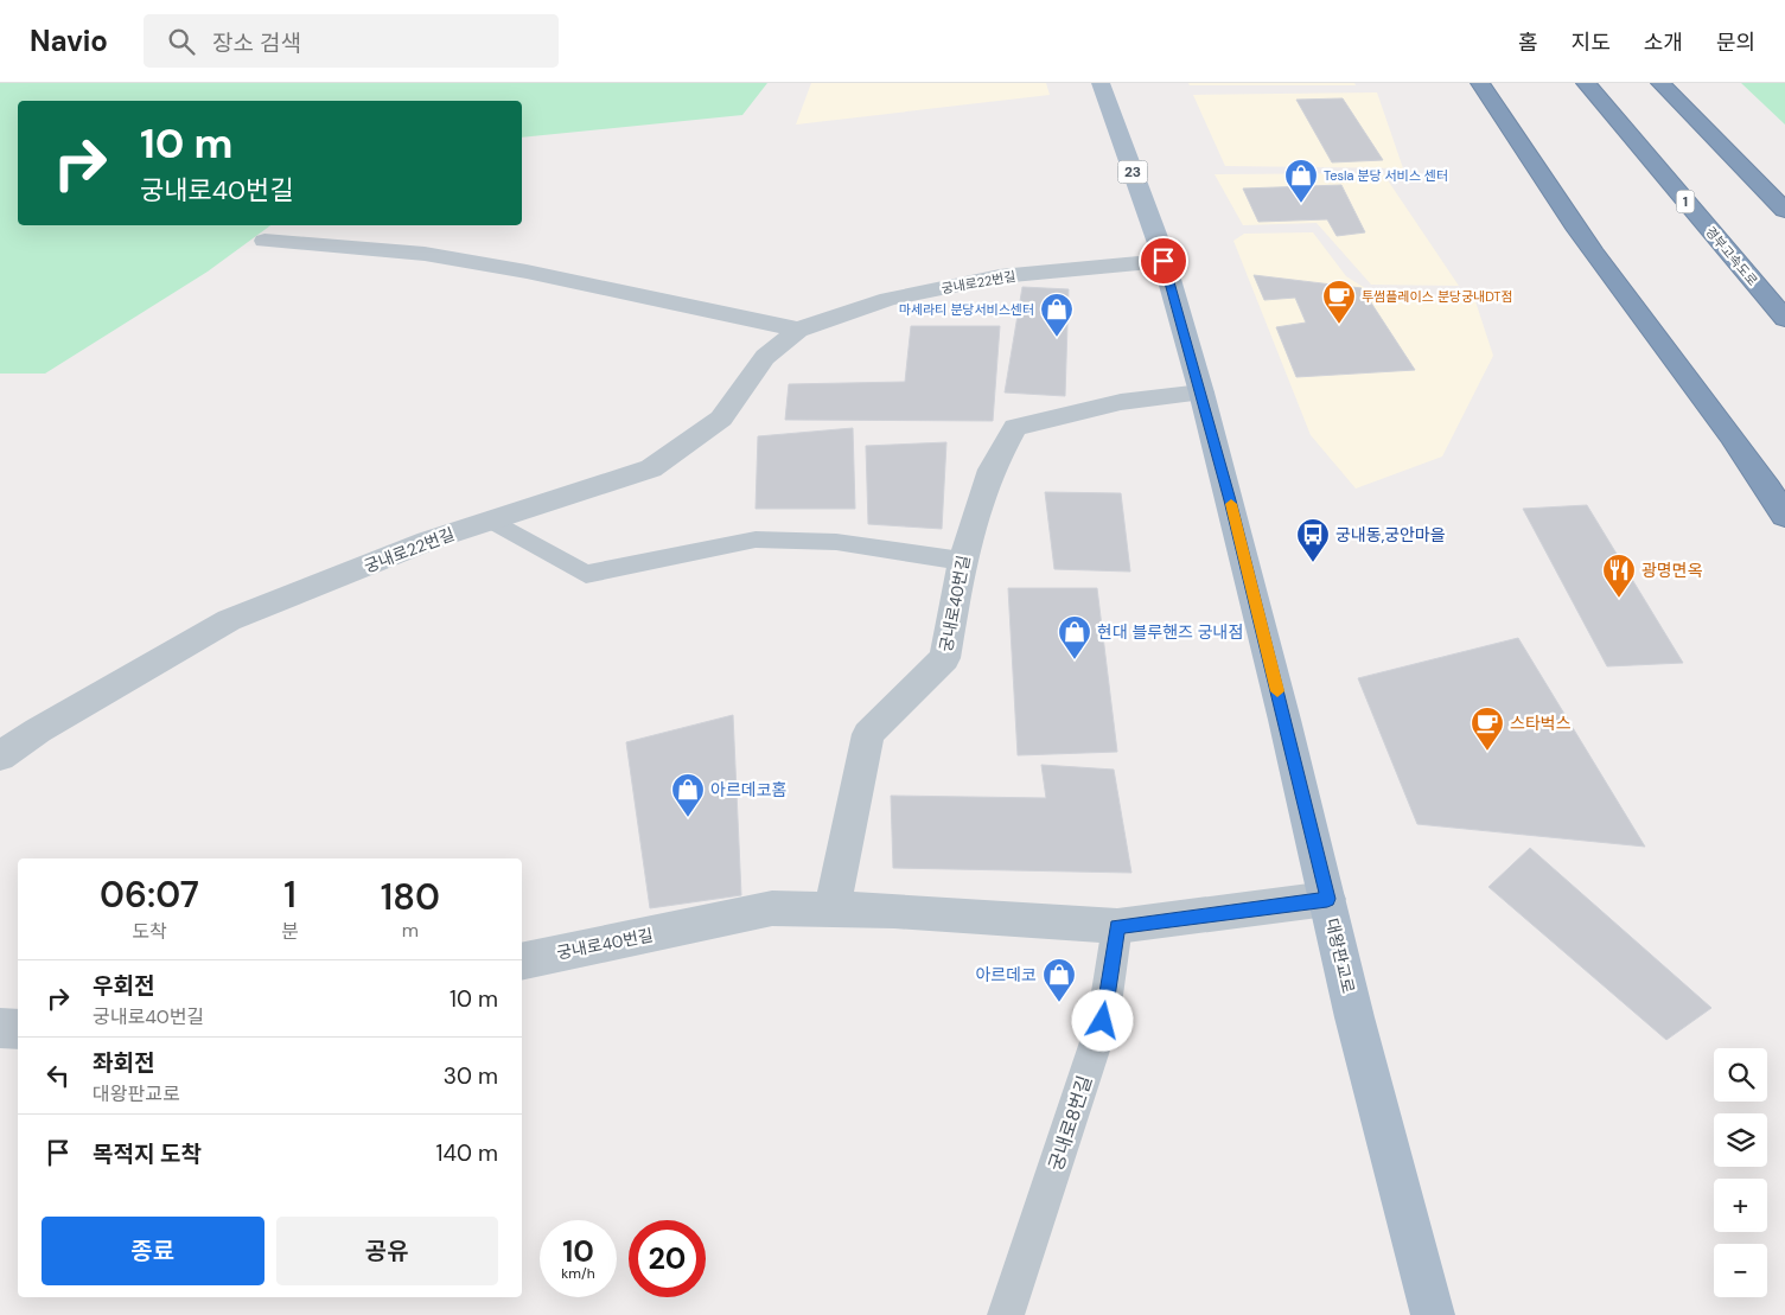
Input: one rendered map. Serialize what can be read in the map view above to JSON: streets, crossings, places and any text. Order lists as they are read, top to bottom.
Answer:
{
  "streets": {
    "highway": ["1", "경부고속도로"],
    "main road": ["23", "대왕판교로"],
    "street": ["궁내로22번길", "궁내로40번길"],
    "lane": ["궁내로8번길"]
  },
  "crossings": [
    ["궁내로22번길", "대왕판교로"],
    ["궁내로40번길", "대왕판교로"],
    ["궁내로40번길", "궁내로8번길"]
  ],
  "places": {
    "shop": [
      "Tesla 분당 서비스 센터",
      "마세라티 분당서비스센터",
      "현대 블루핸즈 궁내점",
      "아르데코홈",
      "아르데코"
    ],
    "cafe": ["투썸플레이스 분당궁내DT점", "스타벅스"],
    "bus stop": ["궁내동,궁안마을"],
    "restaurant": ["광명면옥"]
  },
  "page": {
    "header": "Navio",
    "search": "장소 검색",
    "nav": [
      "홈",
      "지도",
      "소개",
      "문의"
    ],
    "turn": ["10 m", "궁내로40번길"],
    "eta": [
      "06:07",
      "도착",
      "1",
      "분",
      "180",
      "m"
    ],
    "list": [
      {
        "name": "우회전",
        "note": "궁내로40번길",
        "value": "10 m"
      },
      {
        "name": "좌회전",
        "note": "대왕판교로",
        "value": "30 m"
      },
      {
        "name": "목적지 도착",
        "value": "140 m"
      }
    ],
    "map_buttons": ["+", "−"],
    "buttons": ["종료", "공유"],
    "speed": "10 km/h",
    "limit": "20"
  }
}
